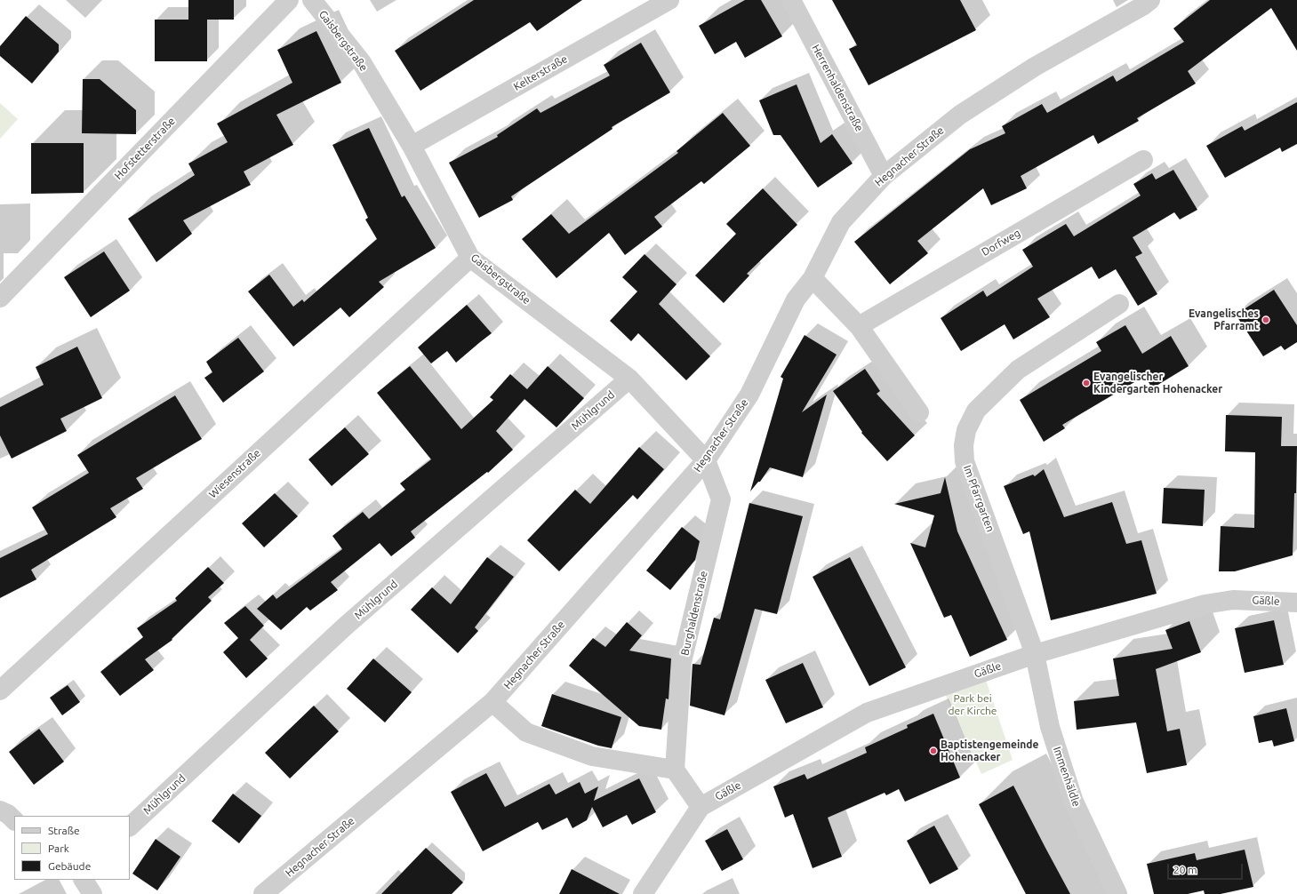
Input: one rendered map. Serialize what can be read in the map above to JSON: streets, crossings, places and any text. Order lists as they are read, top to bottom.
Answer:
{
  "streets": {
    "street": [
      "Gaisbergstraße",
      "Kelterstraße",
      "Herrenhaldenstraße",
      "Hofstetterstraße",
      "Hegnacher Straße",
      "Dorfweg",
      "Mühlgrund",
      "Wiesenstraße",
      "Im Pfarrgarten",
      "Gäßle",
      "Burghaldenstraße",
      "Immenhäldle"
    ]
  },
  "crossings": [
    ["Gaisbergstraße", "Kelterstraße"],
    ["Gaisbergstraße", "Hegnacher Straße"],
    ["Gaisbergstraße", "Mühlgrund"],
    ["Gaisbergstraße", "Wiesenstraße"],
    ["Gaisbergstraße", "Burghaldenstraße"],
    ["Herrenhaldenstraße", "Hegnacher Straße"],
    ["Hegnacher Straße", "Burghaldenstraße"],
    ["Im Pfarrgarten", "Gäßle"],
    ["Im Pfarrgarten", "Immenhäldle"],
    ["Gäßle", "Immenhäldle"]
  ],
  "parks": ["Park bei der Kirche"],
  "places": ["Evangelisches Pfarramt", "Evangelischer Kindergarten Hohenacker", "Baptistengemeinde Hohenacker"],
  "legend": ["Straße", "Park", "Gebäude"],
  "scale_bar": "20 m"
}
